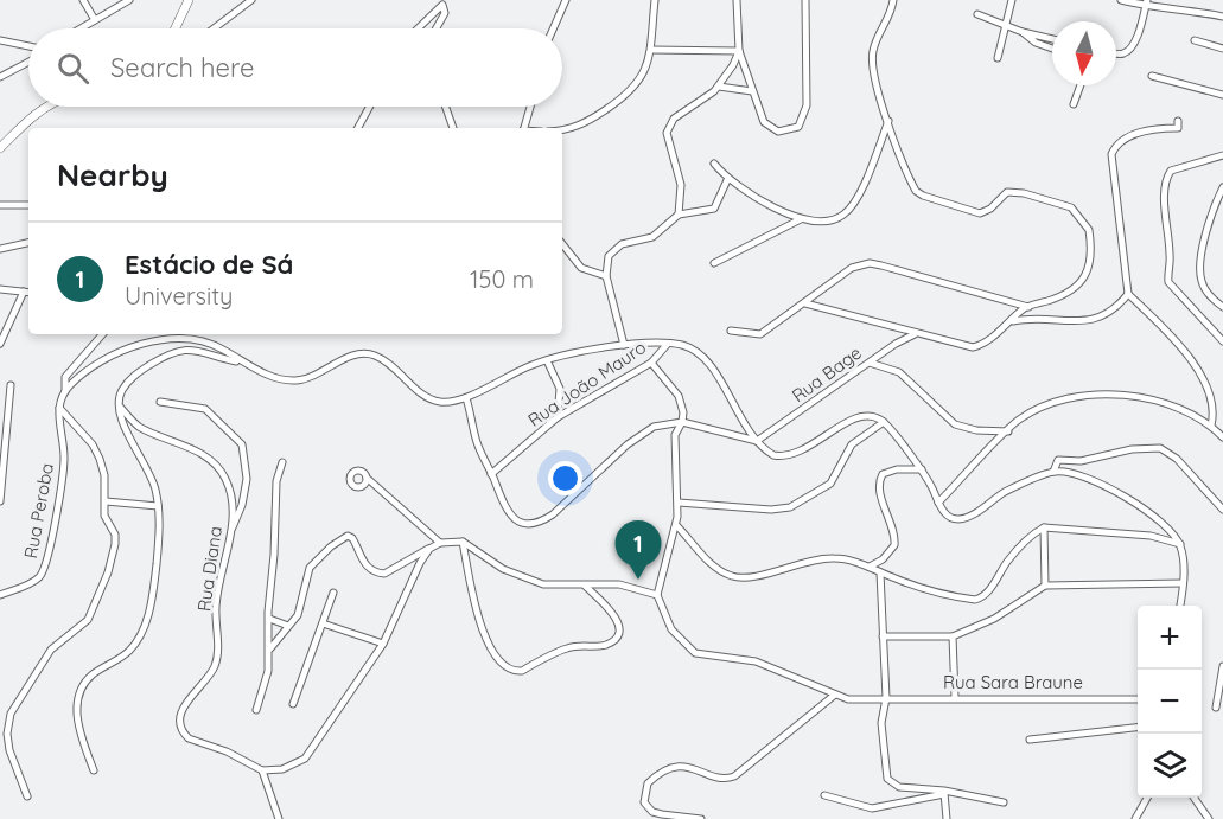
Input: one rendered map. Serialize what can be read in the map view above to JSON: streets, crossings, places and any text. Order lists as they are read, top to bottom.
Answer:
{
  "streets": {
    "street": [
      "Rua Bage",
      "Rua João Mauro",
      "Rua Peroba",
      "Rua Diana",
      "Rua Sara Braune"
    ]
  },
  "north": "bottom",
  "page": {
    "search": "Search here",
    "heading": "Nearby",
    "list": [
      {
        "mark": "1",
        "name": "Estácio de Sá",
        "note": "University",
        "value": "150 m"
      }
    ],
    "pins": "1",
    "map_buttons": ["+", "−"]
  }
}
